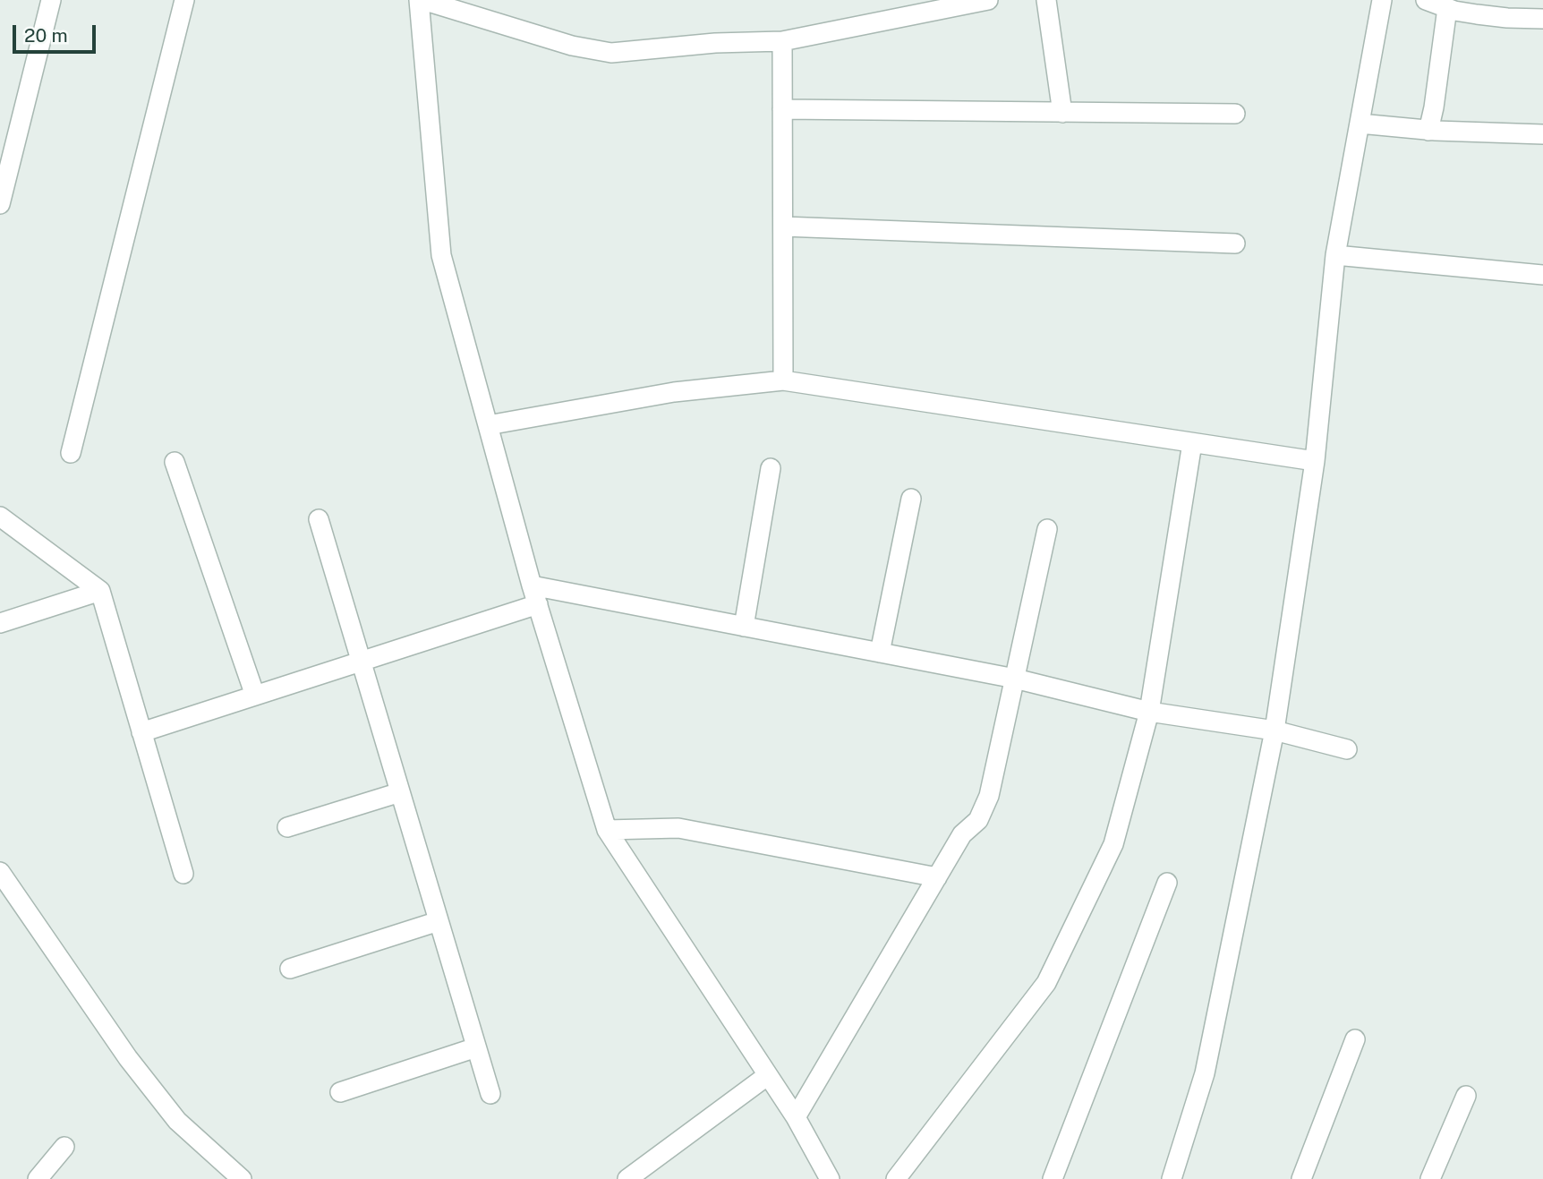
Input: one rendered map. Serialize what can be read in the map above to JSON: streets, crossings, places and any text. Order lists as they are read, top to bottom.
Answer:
{
  "scale_bar": "20 m"
}
